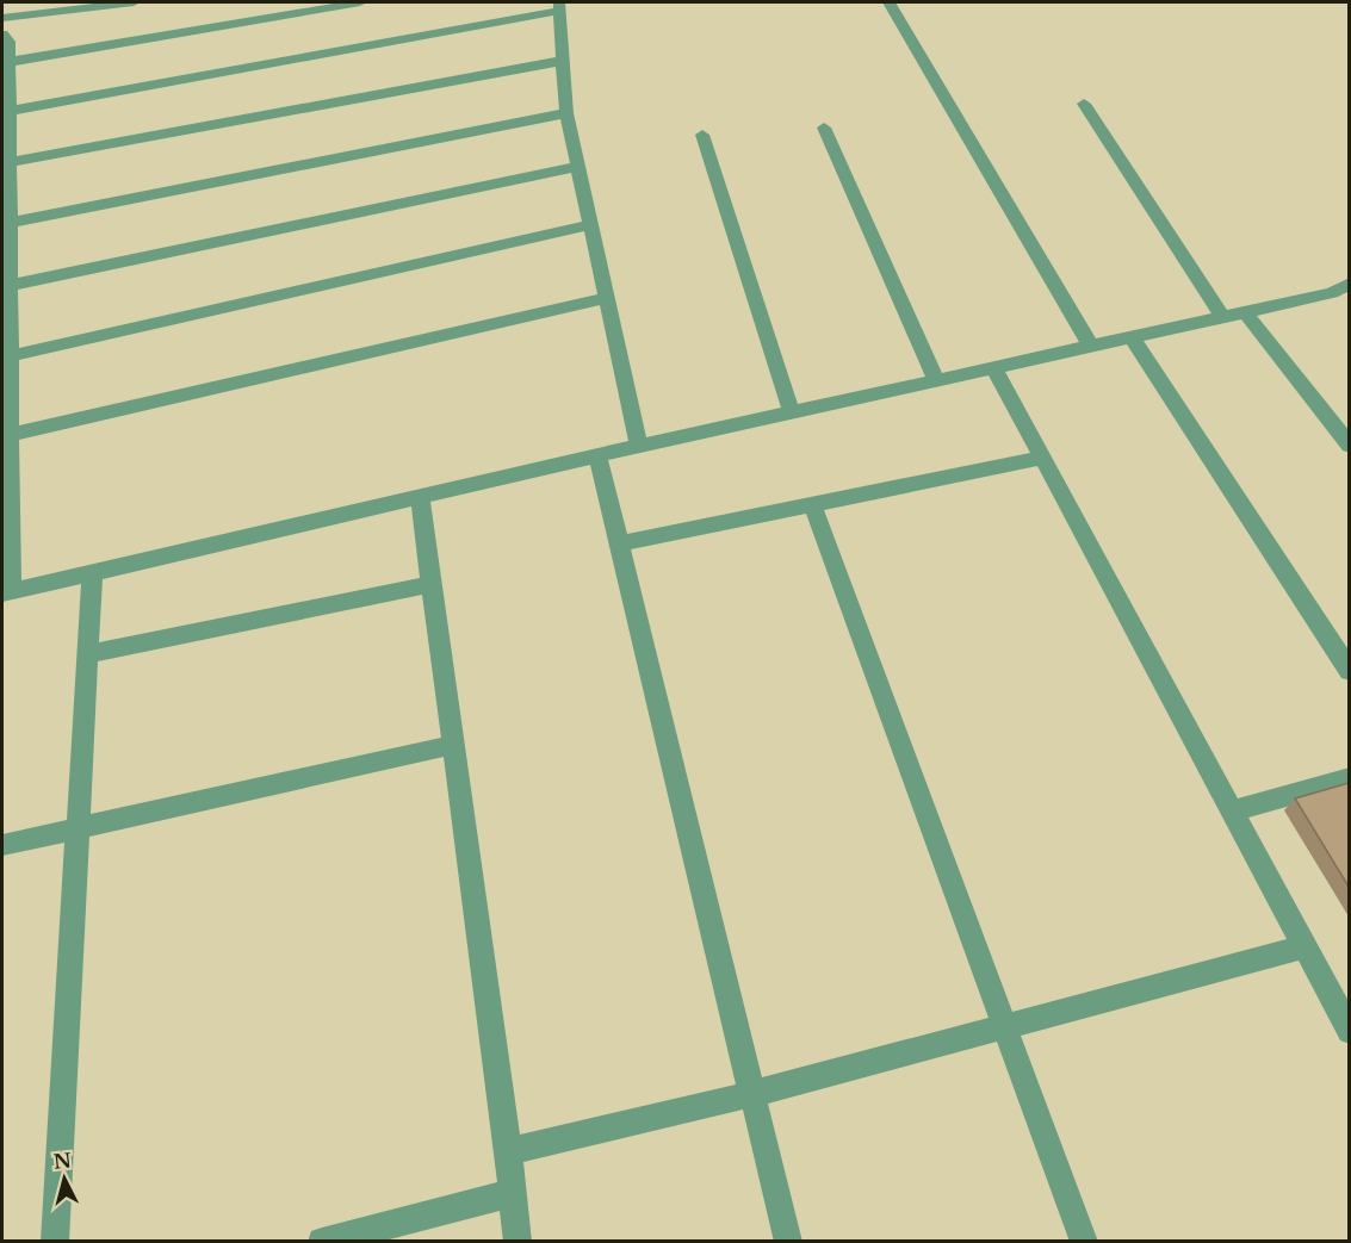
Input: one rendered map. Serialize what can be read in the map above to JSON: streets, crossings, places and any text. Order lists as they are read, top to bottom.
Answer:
{
  "north": "top"
}
